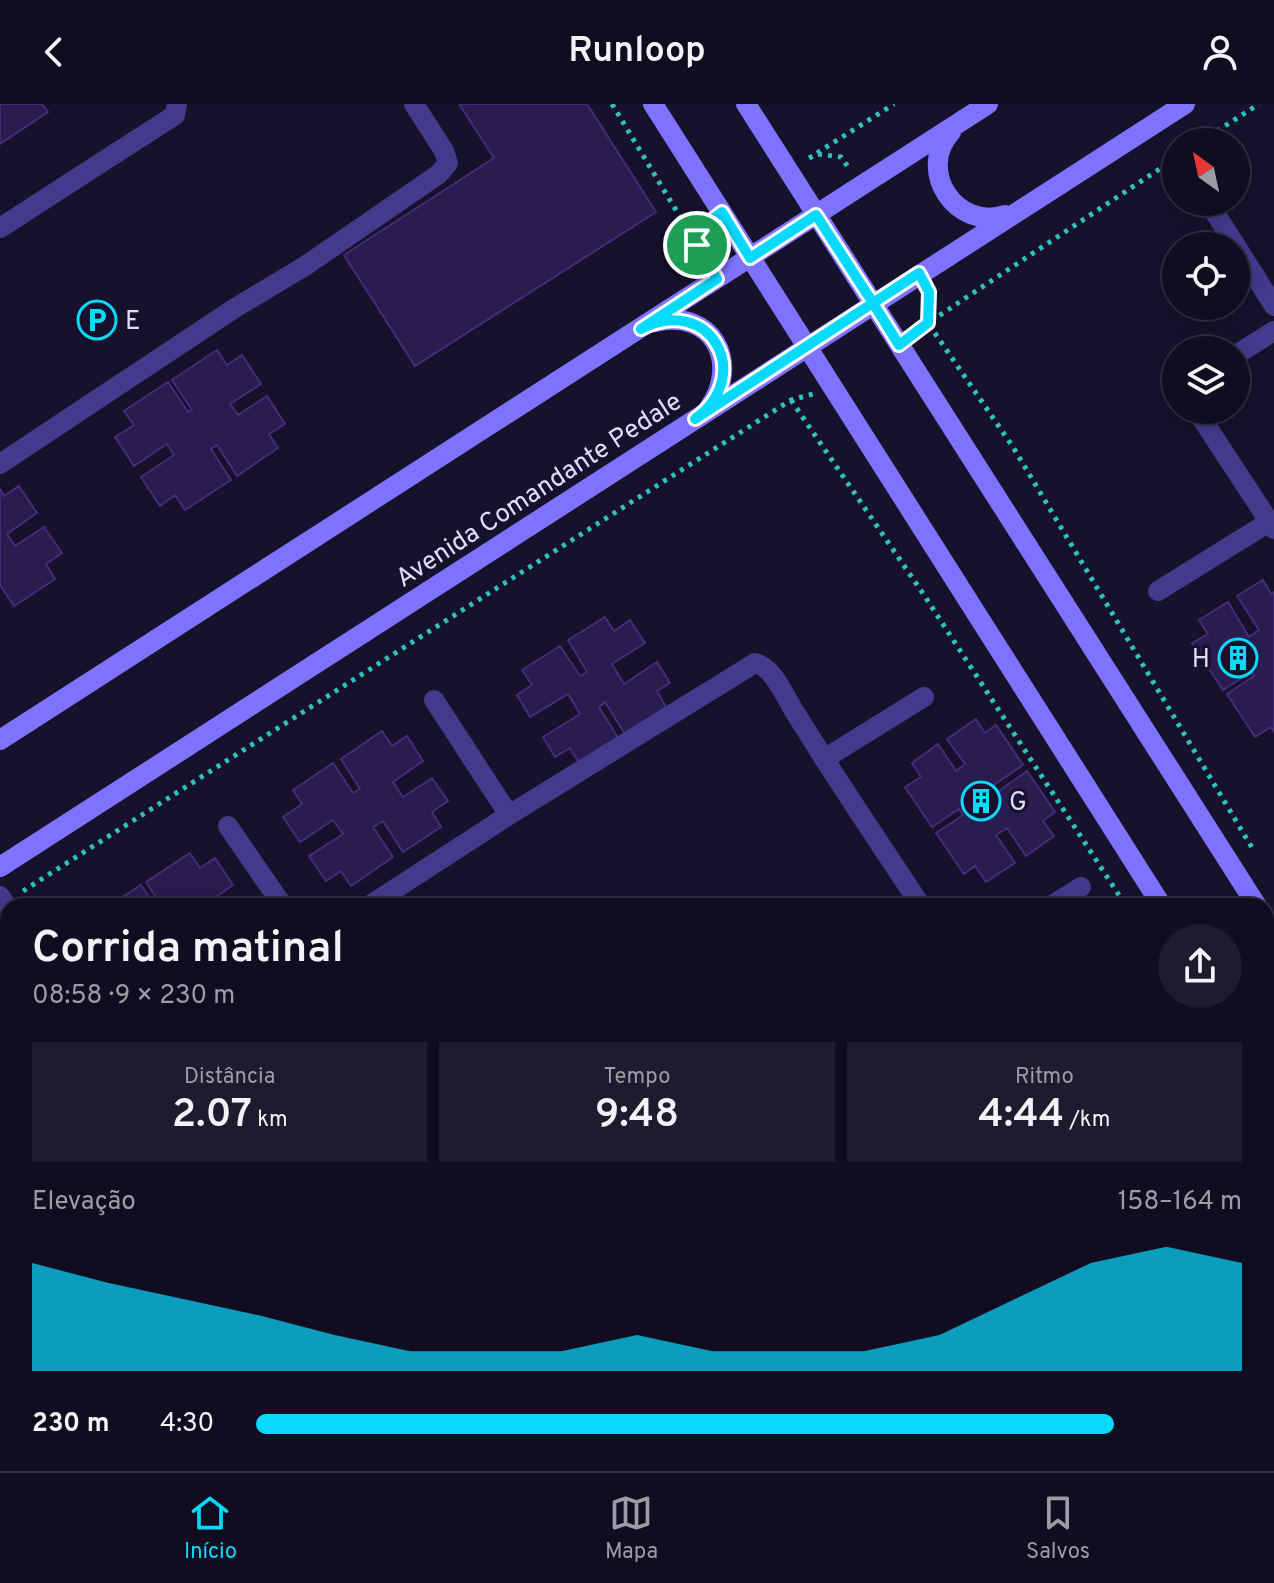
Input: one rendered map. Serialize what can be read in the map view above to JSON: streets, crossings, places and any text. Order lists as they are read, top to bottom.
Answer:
{
  "streets": {
    "street": ["Avenida Comandante Pedale"]
  },
  "places": {
    "parking": ["E"],
    "building": ["H", "G"]
  },
  "north": "top left",
  "page": {
    "header": "Runloop",
    "heading": ["Corrida matinal", "08:58 · 9 × 230 m"],
    "stats": [
      ["Distância", "2.07 km"],
      ["Tempo", "9:48"],
      ["Ritmo", "4:44 /km"]
    ],
    "chart": ["Elevação", "158–164 m"],
    "list": [
      {
        "name": "230 m",
        "note": "4:30"
      }
    ],
    "tabs": ["Início", "Mapa", "Salvos"]
  }
}
